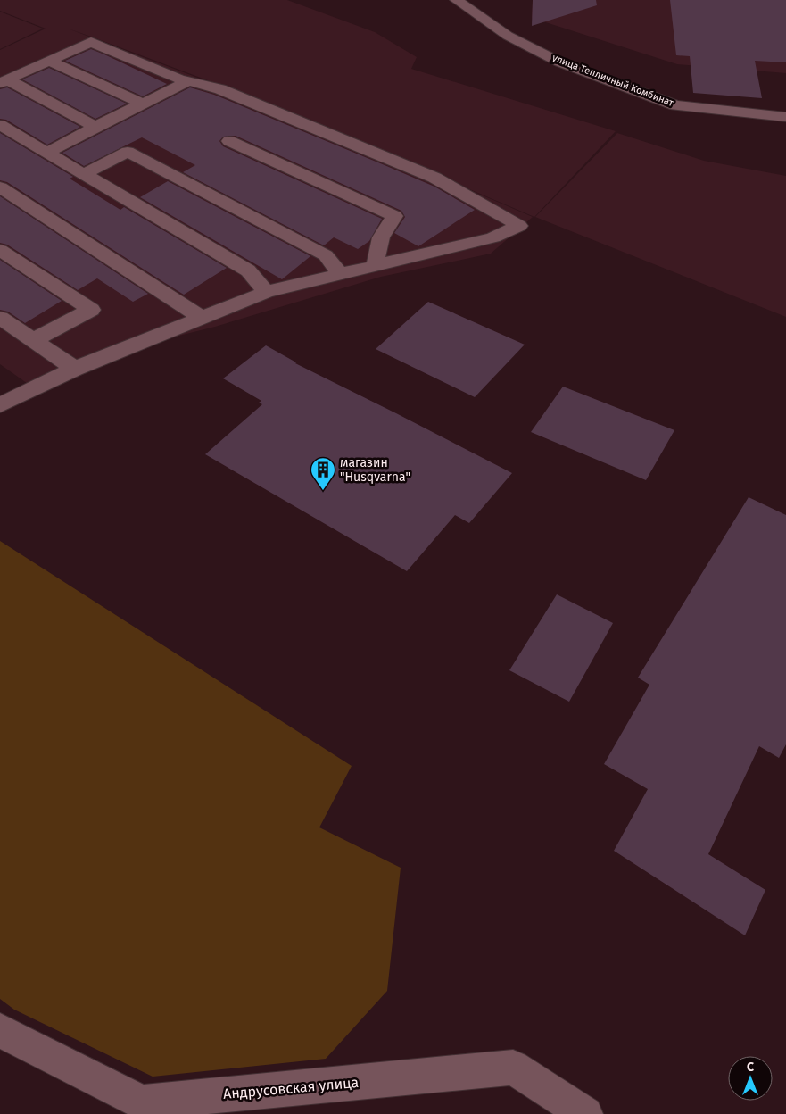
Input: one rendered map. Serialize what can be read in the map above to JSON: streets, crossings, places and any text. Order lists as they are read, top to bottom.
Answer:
{
  "streets": {
    "street": ["улица Тепличный Комбинат", "Андрусовская улица"]
  },
  "places": {
    "building": ["магазин \"Husqvarna\""]
  },
  "north": "top"
}
